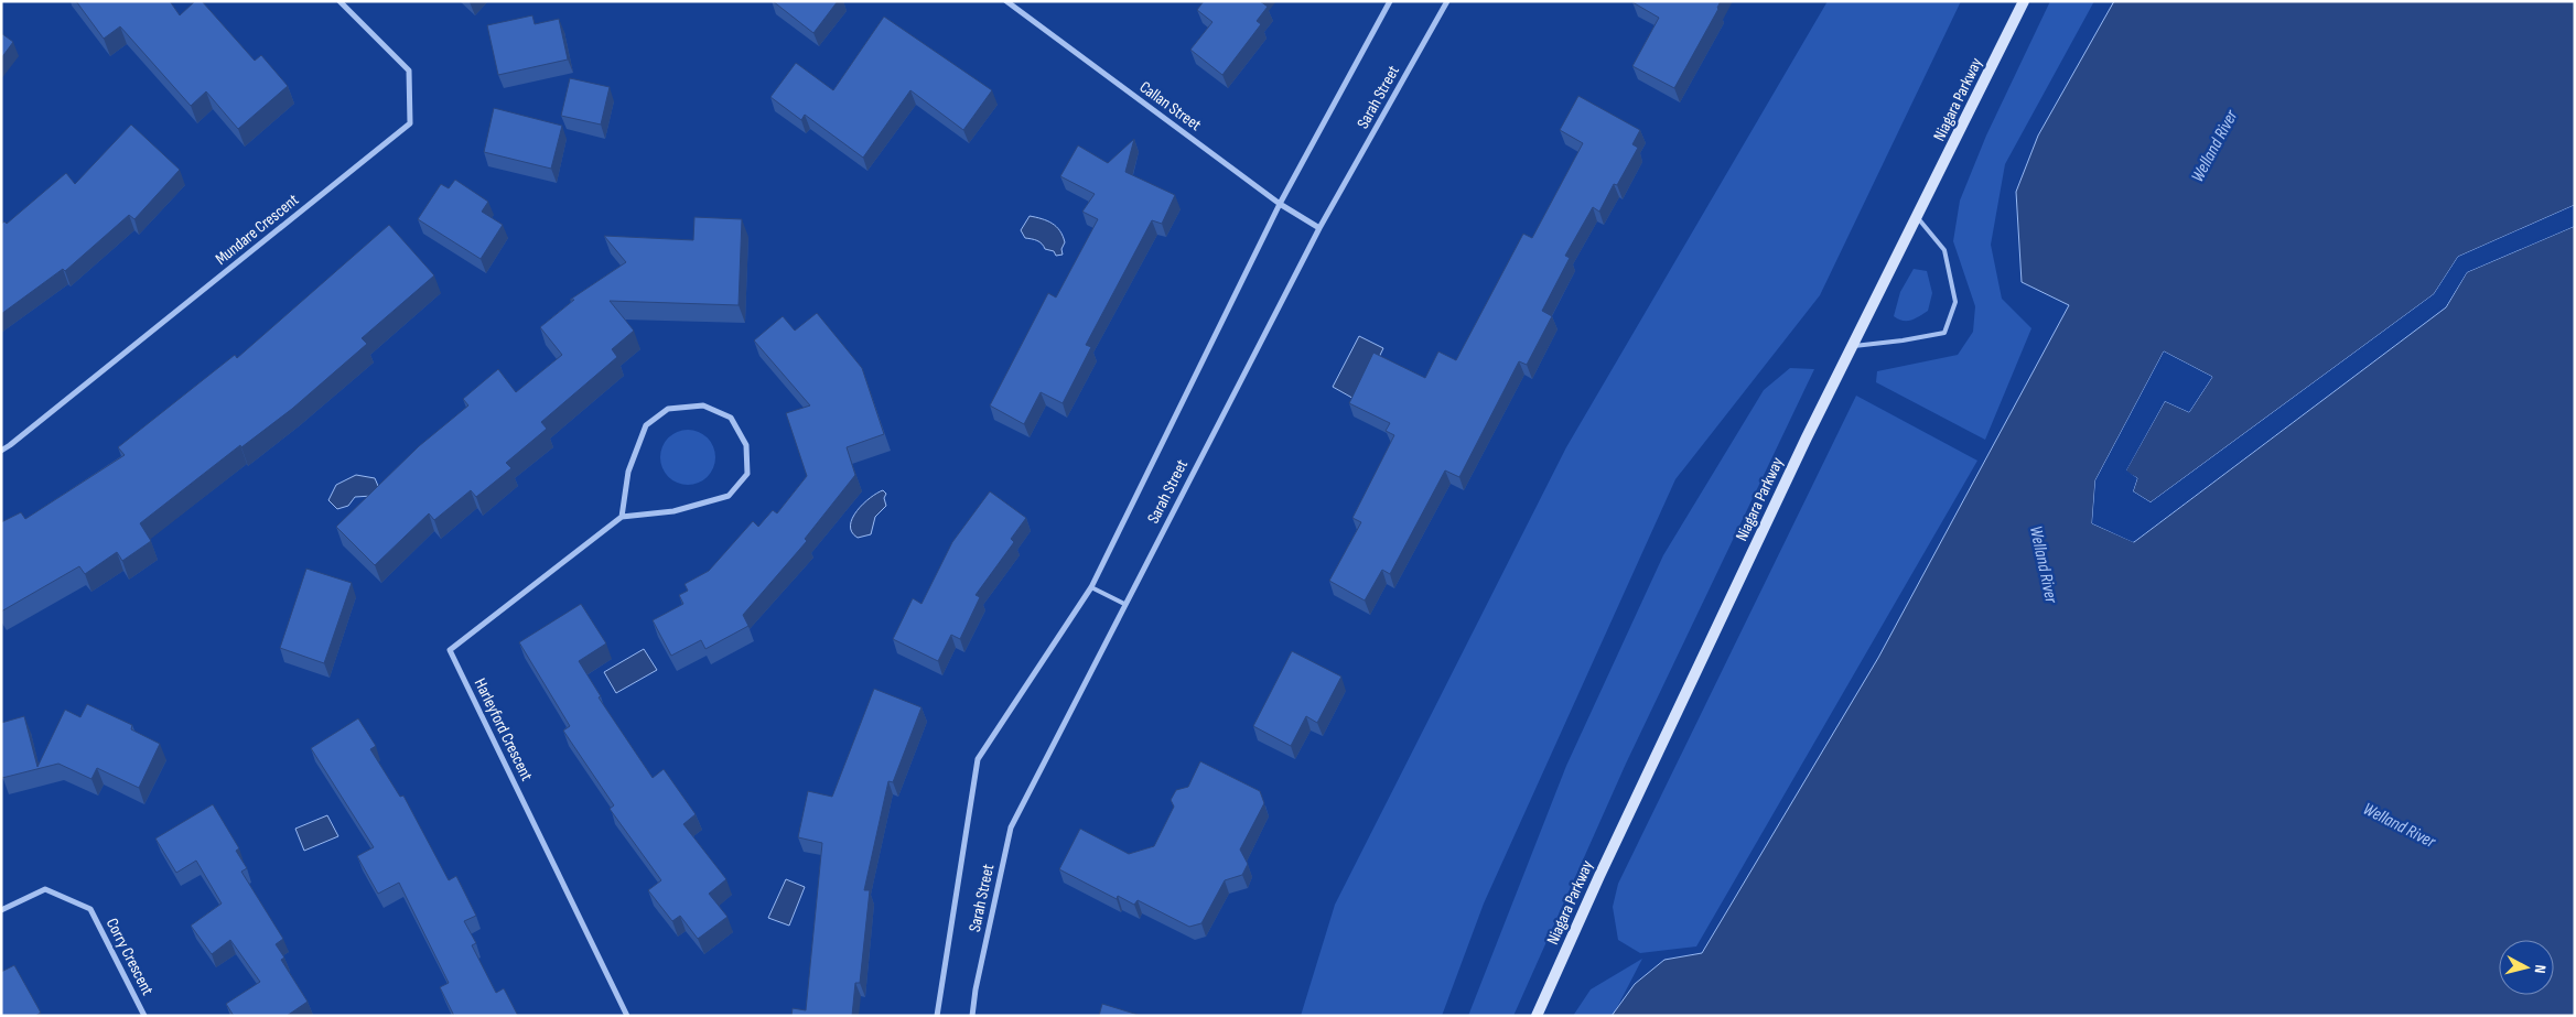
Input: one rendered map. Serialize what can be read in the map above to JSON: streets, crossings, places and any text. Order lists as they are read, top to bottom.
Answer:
{
  "streets": {
    "main road": ["Niagara Parkway"],
    "street": [
      "Sarah Street",
      "Callan Street",
      "Mundare Crescent",
      "Harleyford Crescent",
      "Corry Crescent"
    ]
  },
  "crossings": [
    ["Sarah Street", "Callan Street"]
  ],
  "water": ["Welland River"],
  "north": "right"
}
